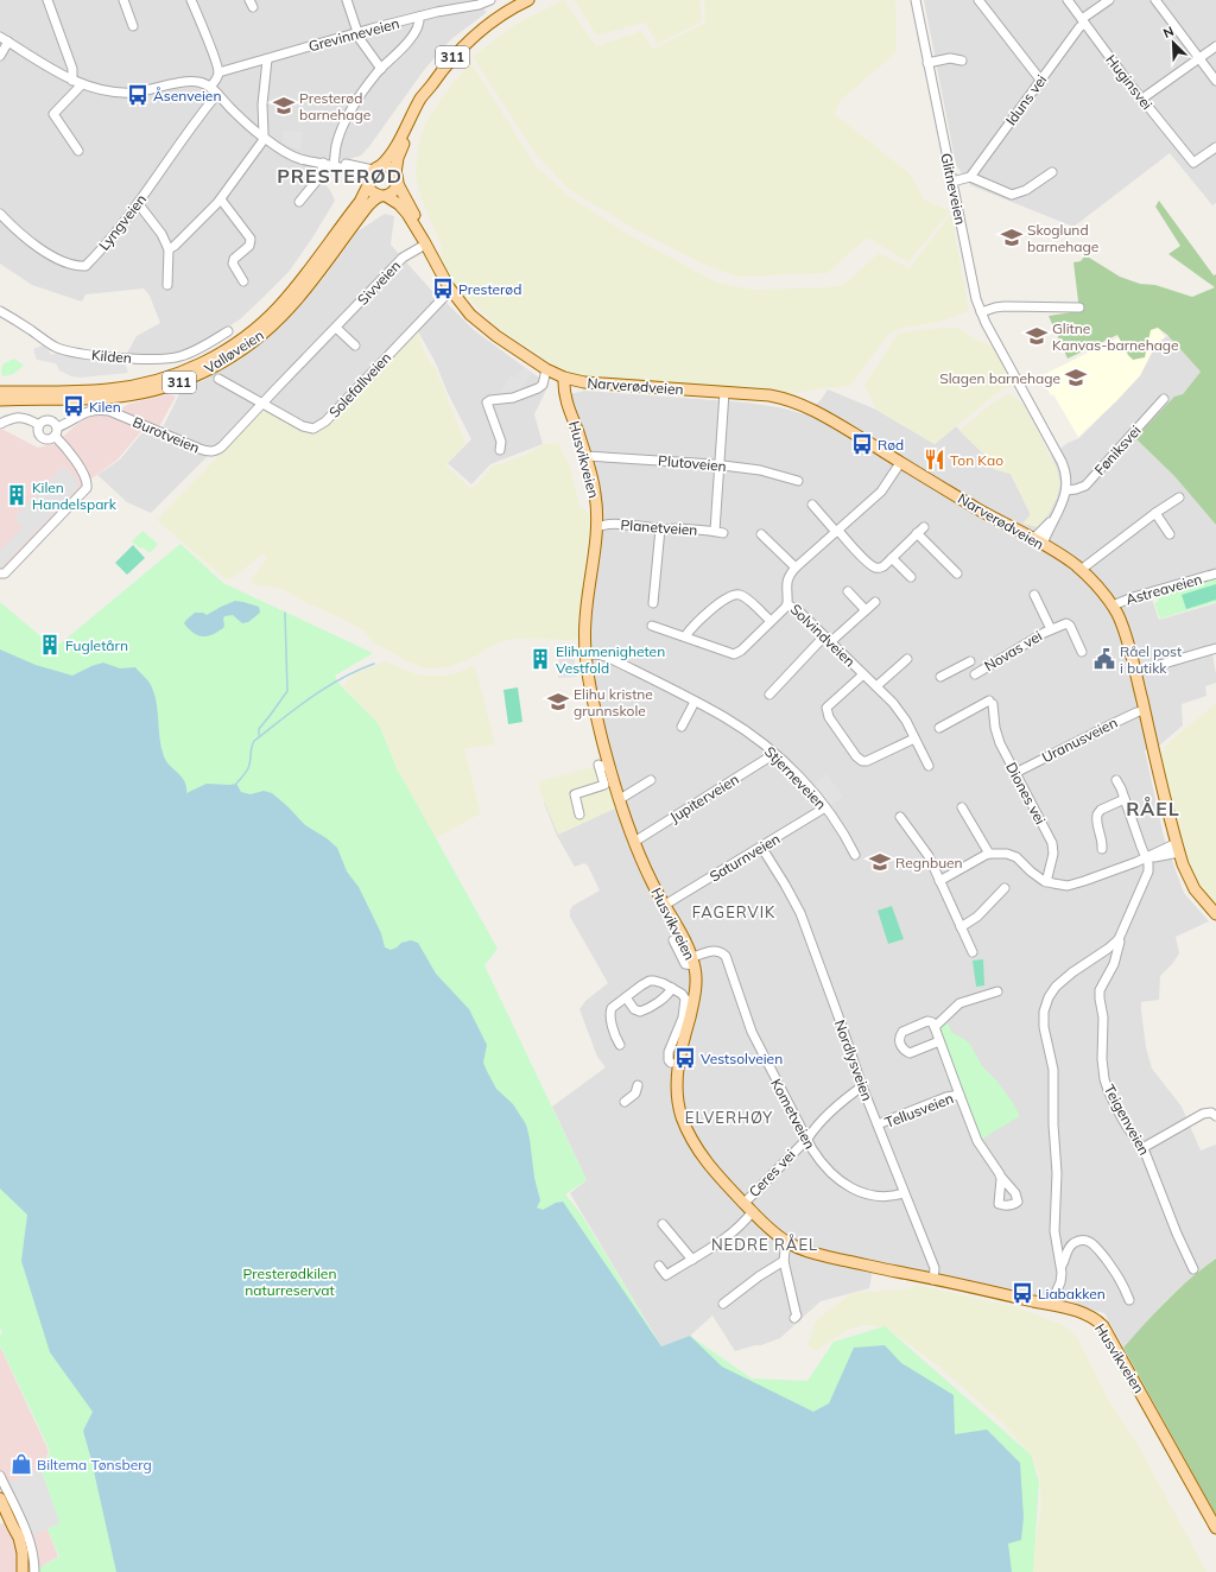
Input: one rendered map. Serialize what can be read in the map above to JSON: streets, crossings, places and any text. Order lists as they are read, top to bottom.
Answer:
{
  "streets": {
    "main road": [
      "311",
      "Valløveien",
      "Narverødveien",
      "Husvikveien"
    ],
    "street": [
      "Grevinneveien",
      "Huginsvei",
      "Iduns vei",
      "Glitneveien",
      "Lyngveien",
      "Sivveien",
      "Kilden",
      "Solefallveien",
      "Burotveien",
      "Føniksvei",
      "Plutoveien",
      "Planetveien",
      "Astreaveien",
      "Solvindveien",
      "Novas vei",
      "Uranusveien",
      "Stjerneveien",
      "Diones vei",
      "Jupiterveien",
      "Saturnveien",
      "Nordlysveien",
      "Tellusveien",
      "Kometveien",
      "Teigenveien",
      "Ceres vei"
    ]
  },
  "crossings": [
    ["311", "Valløveien"],
    ["Huginsvei", "Iduns vei"],
    ["Glitneveien", "Føniksvei"],
    ["Sivveien", "Solefallveien"],
    ["Sivveien", "Narverødveien"],
    ["Sivveien", "Burotveien"],
    ["Solefallveien", "Burotveien"],
    ["Narverødveien", "Husvikveien"],
    ["Narverødveien", "Astreaveien"],
    ["Narverødveien", "Solvindveien"],
    ["Narverødveien", "Uranusveien"],
    ["Husvikveien", "Plutoveien"],
    ["Husvikveien", "Planetveien"],
    ["Husvikveien", "Stjerneveien"],
    ["Husvikveien", "Jupiterveien"],
    ["Husvikveien", "Saturnveien"],
    ["Husvikveien", "Nordlysveien"],
    ["Husvikveien", "Kometveien"],
    ["Husvikveien", "Ceres vei"],
    ["Plutoveien", "Planetveien"],
    ["Uranusveien", "Diones vei"],
    ["Stjerneveien", "Jupiterveien"],
    ["Stjerneveien", "Saturnveien"],
    ["Saturnveien", "Nordlysveien"],
    ["Nordlysveien", "Tellusveien"],
    ["Nordlysveien", "Kometveien"],
    ["Nordlysveien", "Ceres vei"],
    ["Kometveien", "Ceres vei"]
  ],
  "districts": [
    "PRESTERØD",
    "RÅEL",
    "FAGERVIK",
    "ELVERHØY",
    "NEDRE RÅEL"
  ],
  "parks": ["Presterødkilen naturreservat"],
  "places": {
    "bus stop": [
      "Åsenveien",
      "Presterød",
      "Kilen",
      "Rød",
      "Vestsolveien",
      "Liabakken"
    ],
    "school or university": [
      "Presterød barnehage",
      "Skoglund barnehage",
      "Glitne Kanvas-barnehage",
      "Slagen barnehage",
      "Elihu kristne grunnskole",
      "Regnbuen"
    ],
    "restaurant": ["Ton Kao"],
    "building": ["Kilen Handelspark", "Fugletårn", "Elihumenigheten Vestfold"],
    "public building": ["Råel post i butikk"],
    "shop": ["Biltema Tønsberg"]
  },
  "north": "top left"
}
